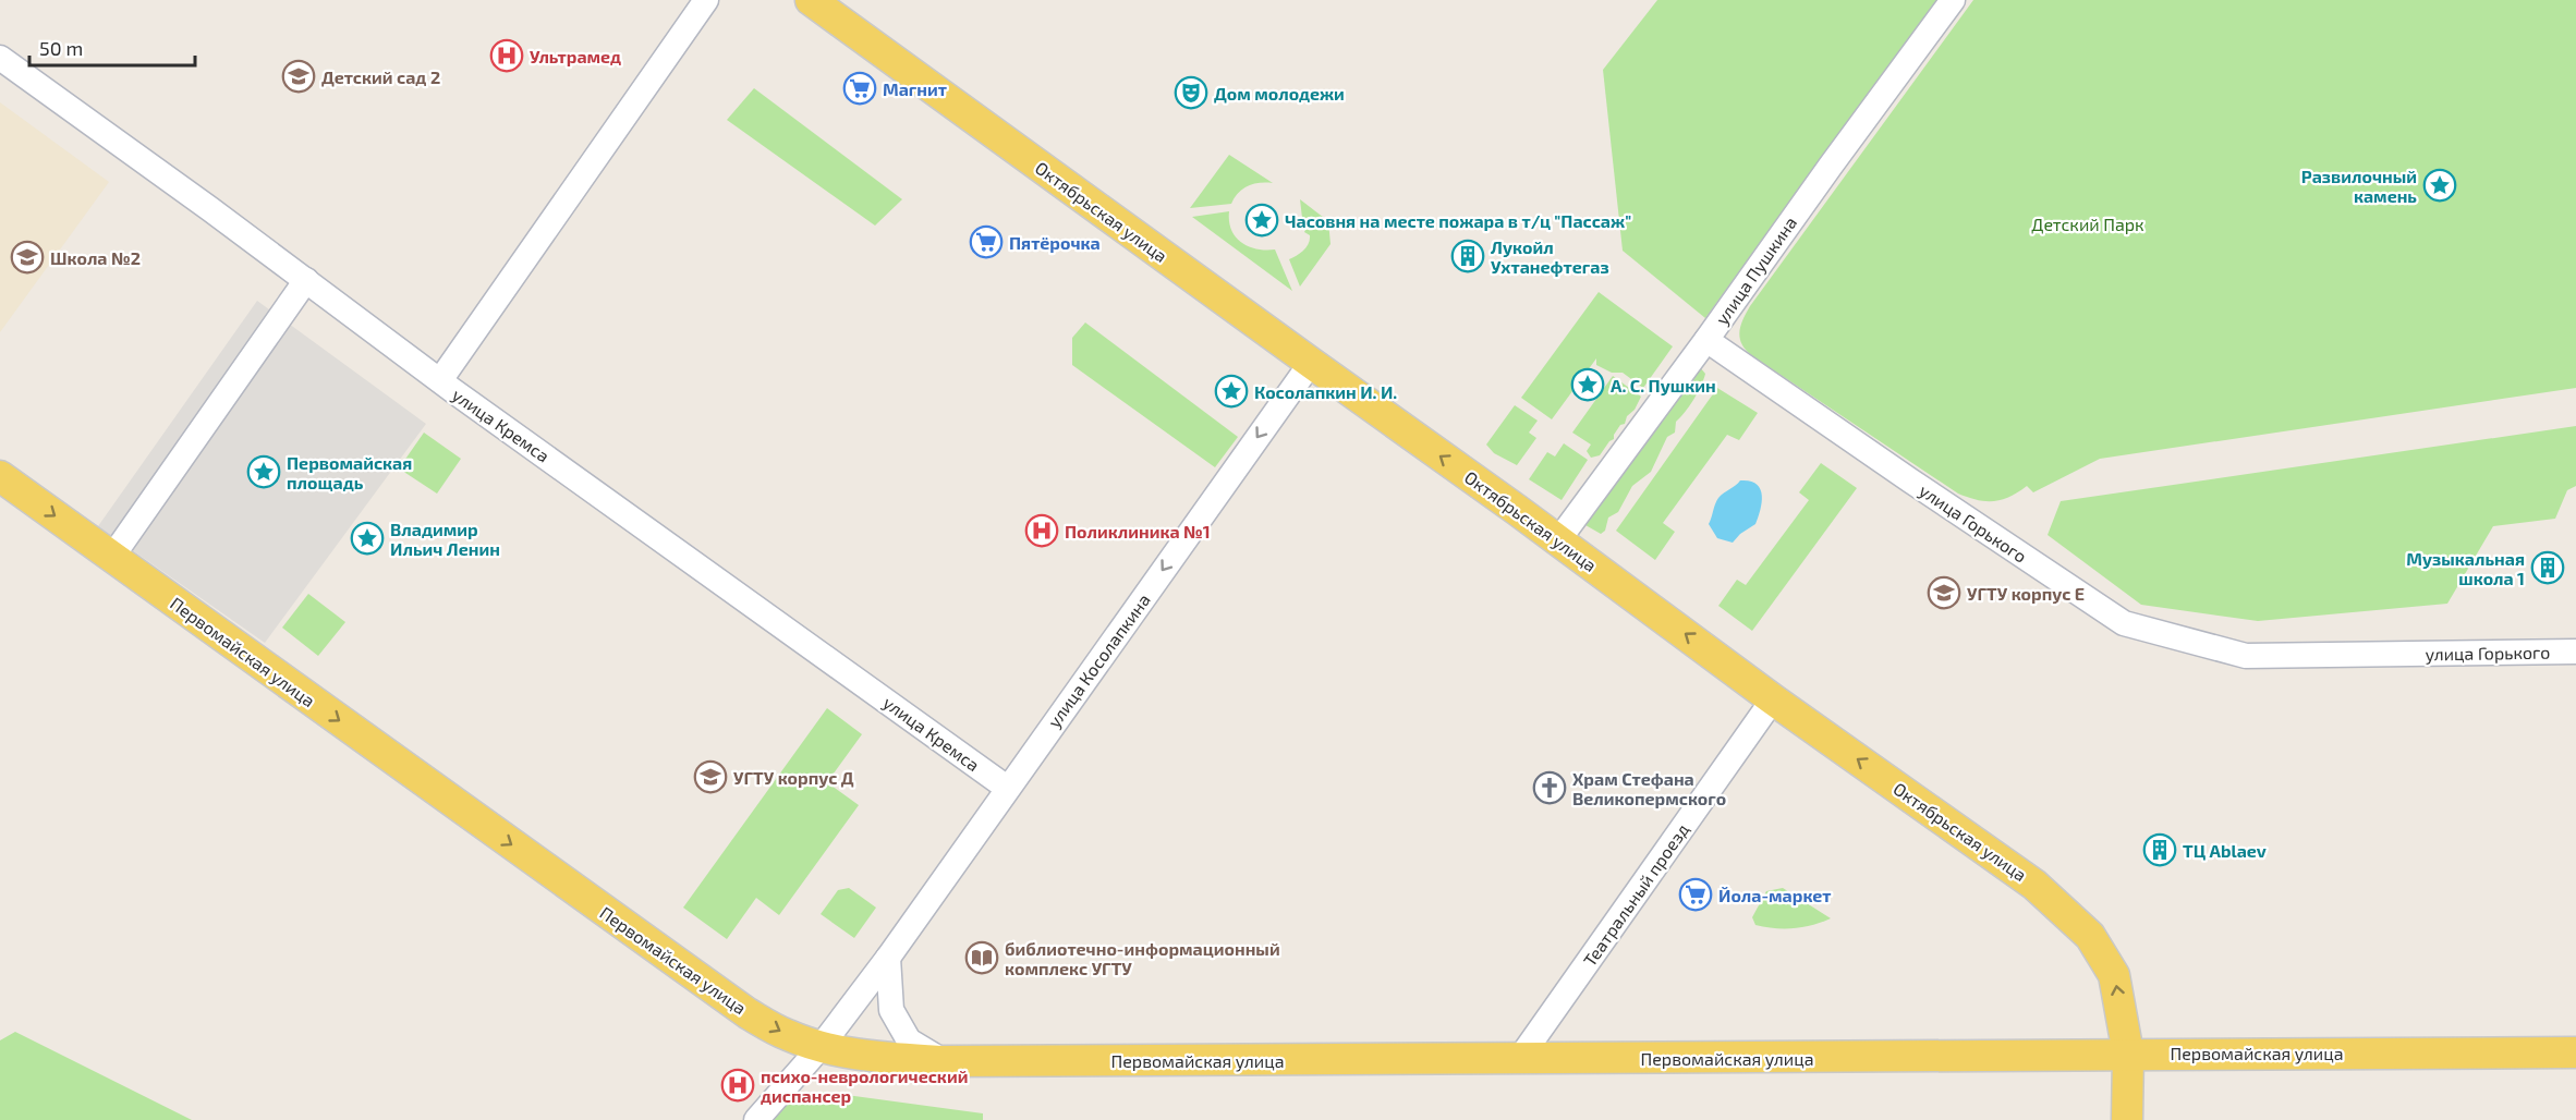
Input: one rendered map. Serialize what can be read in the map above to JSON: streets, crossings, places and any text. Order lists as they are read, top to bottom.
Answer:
{
  "streets": {
    "main road": ["Октябрьская улица", "Первомайская улица"],
    "street": [
      "улица Пушкина",
      "улица Кремса",
      "улица Горького",
      "улица Косолапкина",
      "Театральный проезд"
    ]
  },
  "crossings": [
    ["Октябрьская улица", "улица Пушкина"],
    ["Октябрьская улица", "Первомайская улица"],
    ["Октябрьская улица", "улица Косолапкина"],
    ["Октябрьская улица", "Театральный проезд"],
    ["улица Пушкина", "улица Горького"],
    ["улица Кремса", "улица Косолапкина"],
    ["Первомайская улица", "улица Косолапкина"],
    ["Первомайская улица", "Театральный проезд"]
  ],
  "one_way": ["Октябрьская улица", "Первомайская улица", "улица Косолапкина"],
  "parks": ["Детский Парк"],
  "places": {
    "hospital": ["Ультрамед", "Поликлиника №1", "психо-неврологический диспансер"],
    "school or university": [
      "Детский сад 2",
      "Школа №2",
      "УГТУ корпус Е",
      "УГТУ корпус Д"
    ],
    "supermarket": ["Магнит", "Пятёрочка", "Йола-маркет"],
    "theatre": ["Дом молодежи"],
    "place": [
      "Развилочный камень",
      "Часовня на месте пожара в т/ц \"Пассаж\"",
      "А. С. Пушкин",
      "Косолапкин И. И.",
      "Первомайская площадь",
      "Владимир Ильич Ленин"
    ],
    "building": ["Лукойл Ухтанефтегаз", "Музыкальная школа 1", "ТЦ Ablaev"],
    "church": ["Храм Стефана Великопермского"],
    "library": ["библиотечно-информационный комплекс УГТУ"]
  },
  "scale_bar": "50 m"
}
